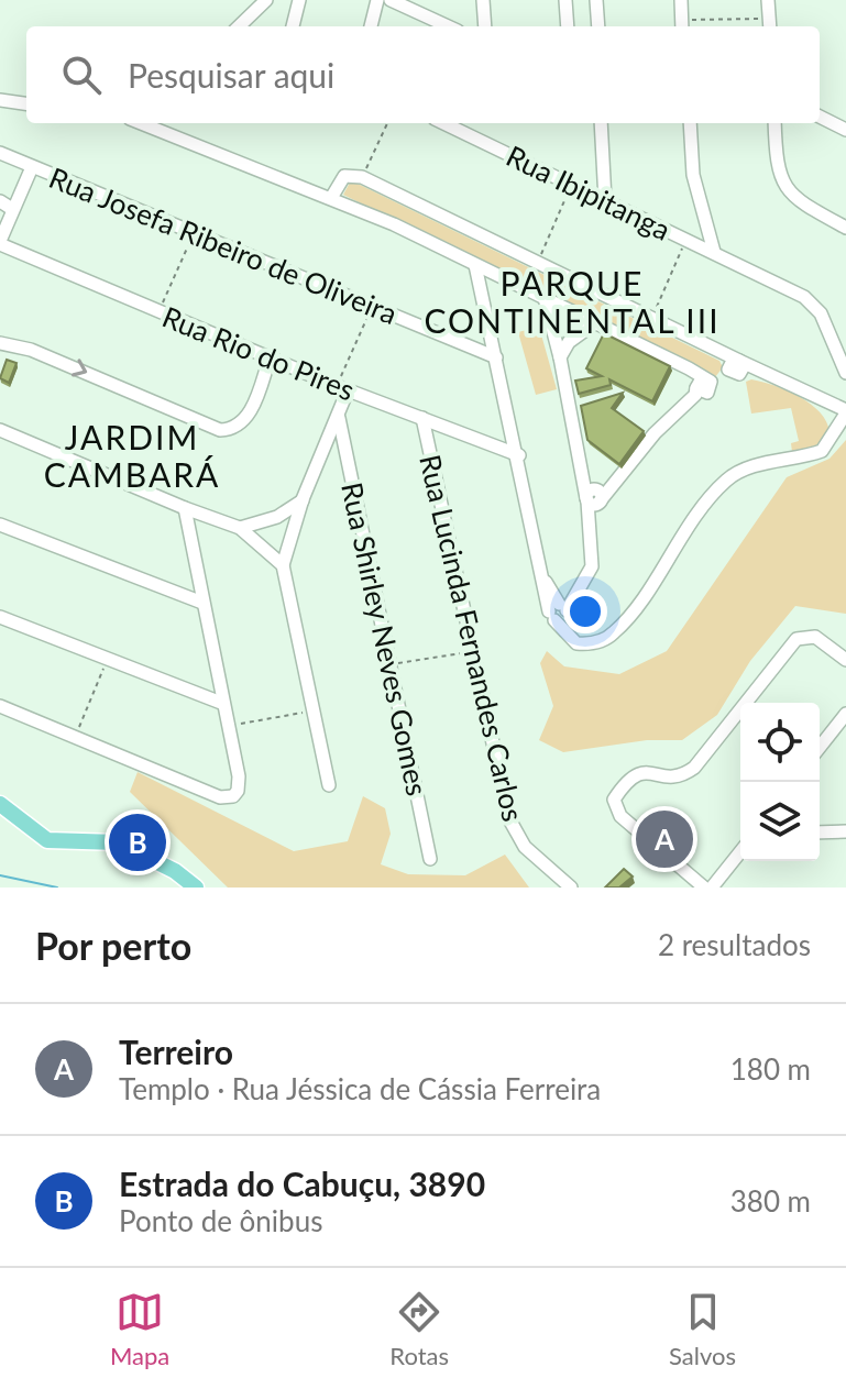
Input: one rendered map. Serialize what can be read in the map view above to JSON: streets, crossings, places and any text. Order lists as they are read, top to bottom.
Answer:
{
  "streets": {
    "street": [
      "Rua Ibipitanga",
      "Rua Josefa Ribeiro de Oliveira",
      "Rua Rio do Pires",
      "Rua Lucinda Fernandes Carlos",
      "Rua Shirley Neves Gomes"
    ]
  },
  "crossings": [
    ["Rua Rio do Pires", "Rua Lucinda Fernandes Carlos"]
  ],
  "districts": ["PARQUE CONTINENTAL III", "JARDIM CAMBARÁ"],
  "page": {
    "search": "Pesquisar aqui",
    "pins": ["A", "B"],
    "heading": ["Por perto", "2 resultados"],
    "list": [
      {
        "mark": "A",
        "name": "Terreiro",
        "note": "Templo · Rua Jéssica de Cássia Ferreira",
        "value": "180 m"
      },
      {
        "mark": "B",
        "name": "Estrada do Cabuçu, 3890",
        "note": "Ponto de ônibus",
        "value": "380 m"
      }
    ],
    "nav": ["Mapa", "Rotas", "Salvos"]
  }
}
